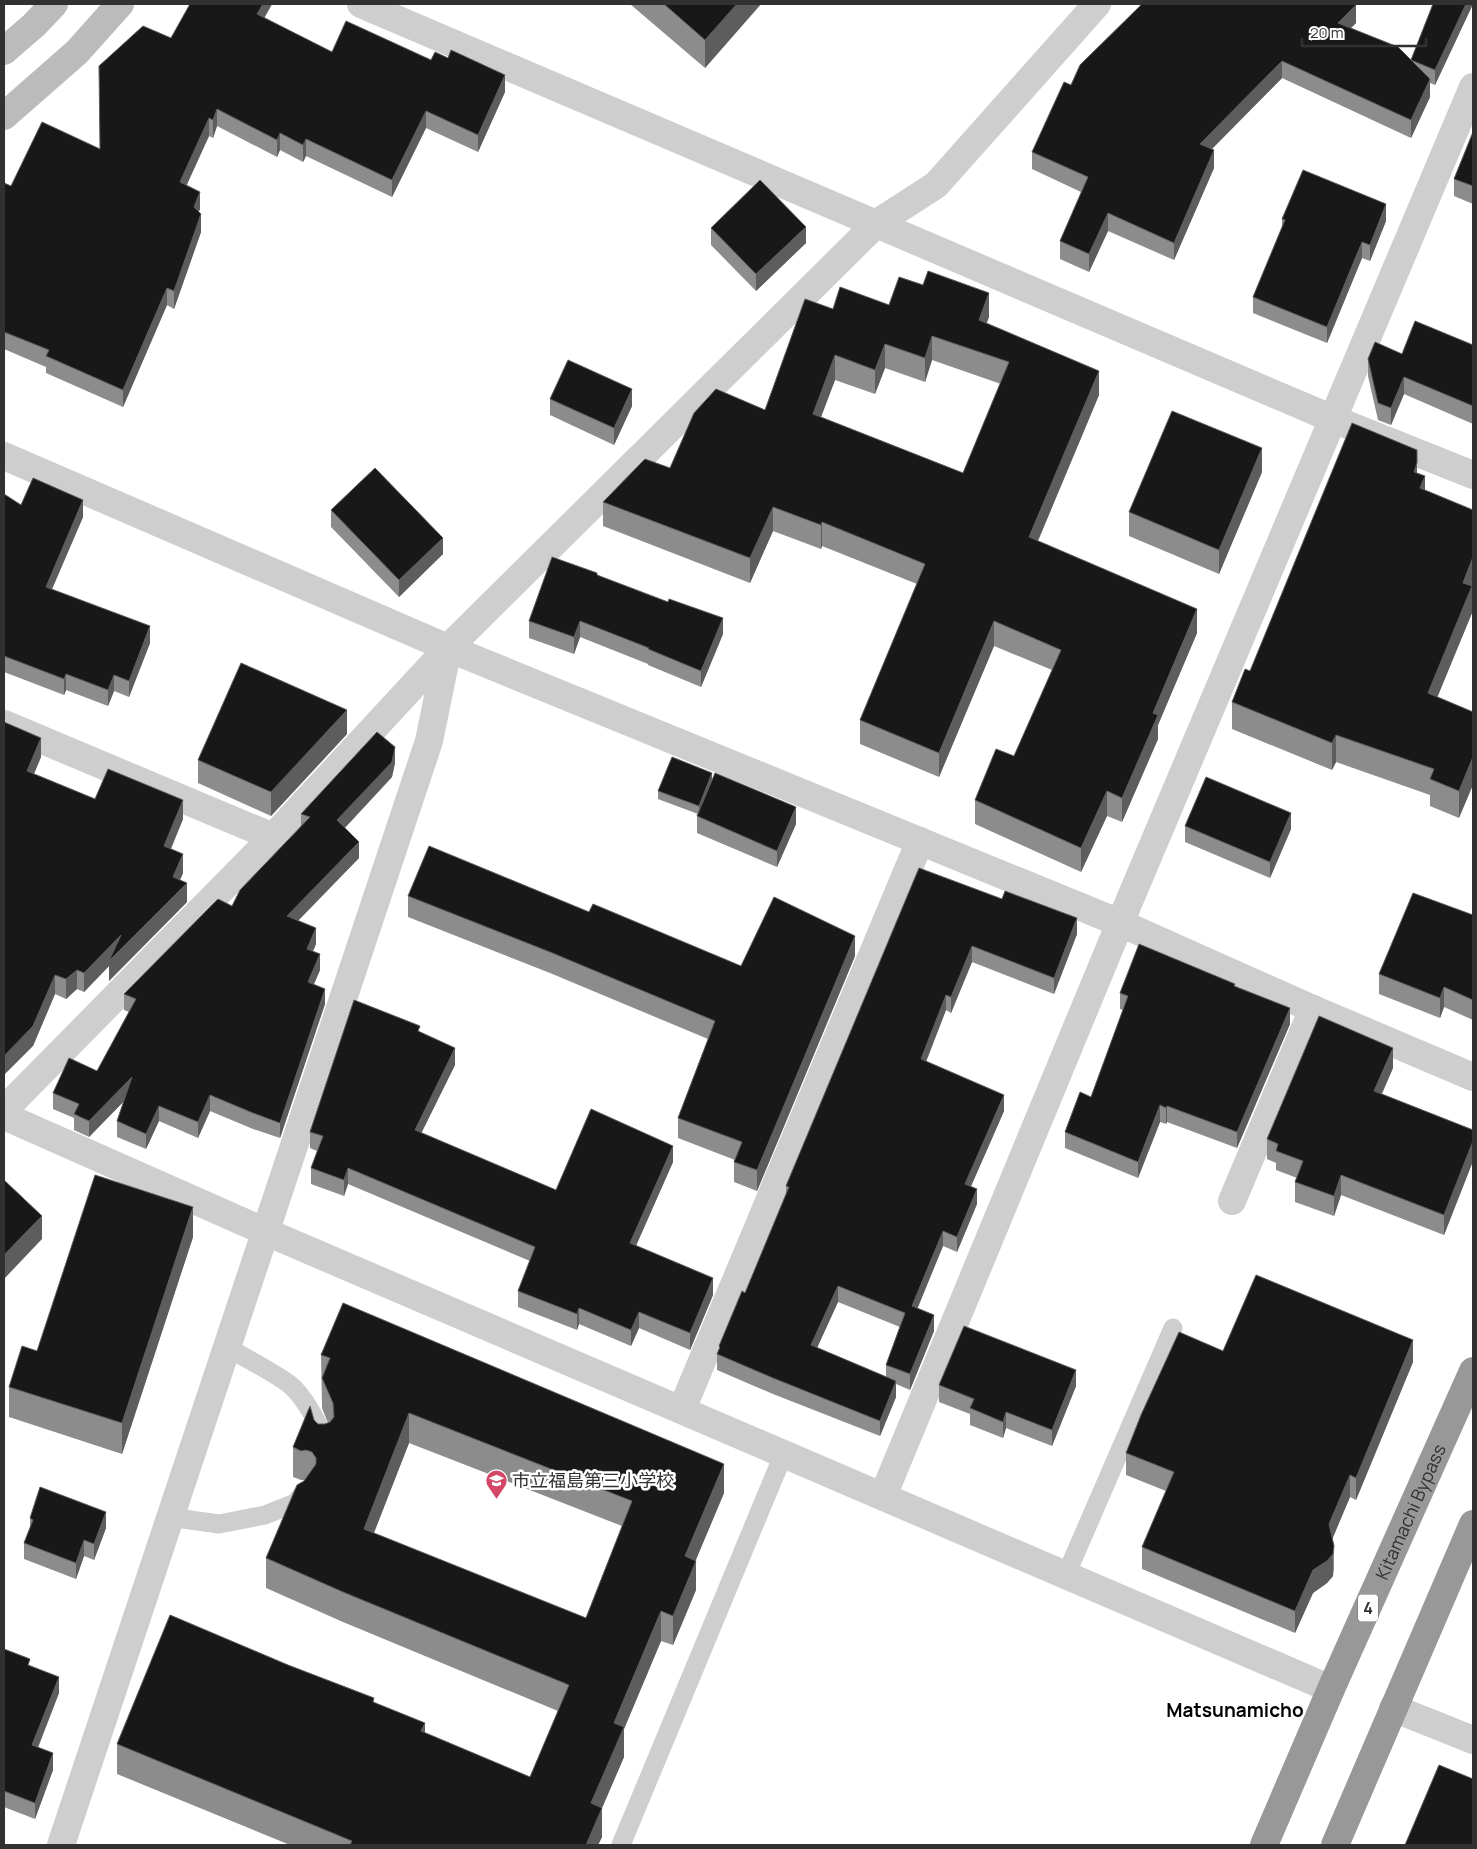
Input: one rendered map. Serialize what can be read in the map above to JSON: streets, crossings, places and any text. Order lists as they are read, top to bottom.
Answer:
{
  "streets": {
    "highway": ["Kitamachi Bypass", "4"]
  },
  "districts": ["Matsunamicho"],
  "places": {
    "school or university": ["市立福島第三小学校"]
  },
  "scale_bar": "20 m"
}
